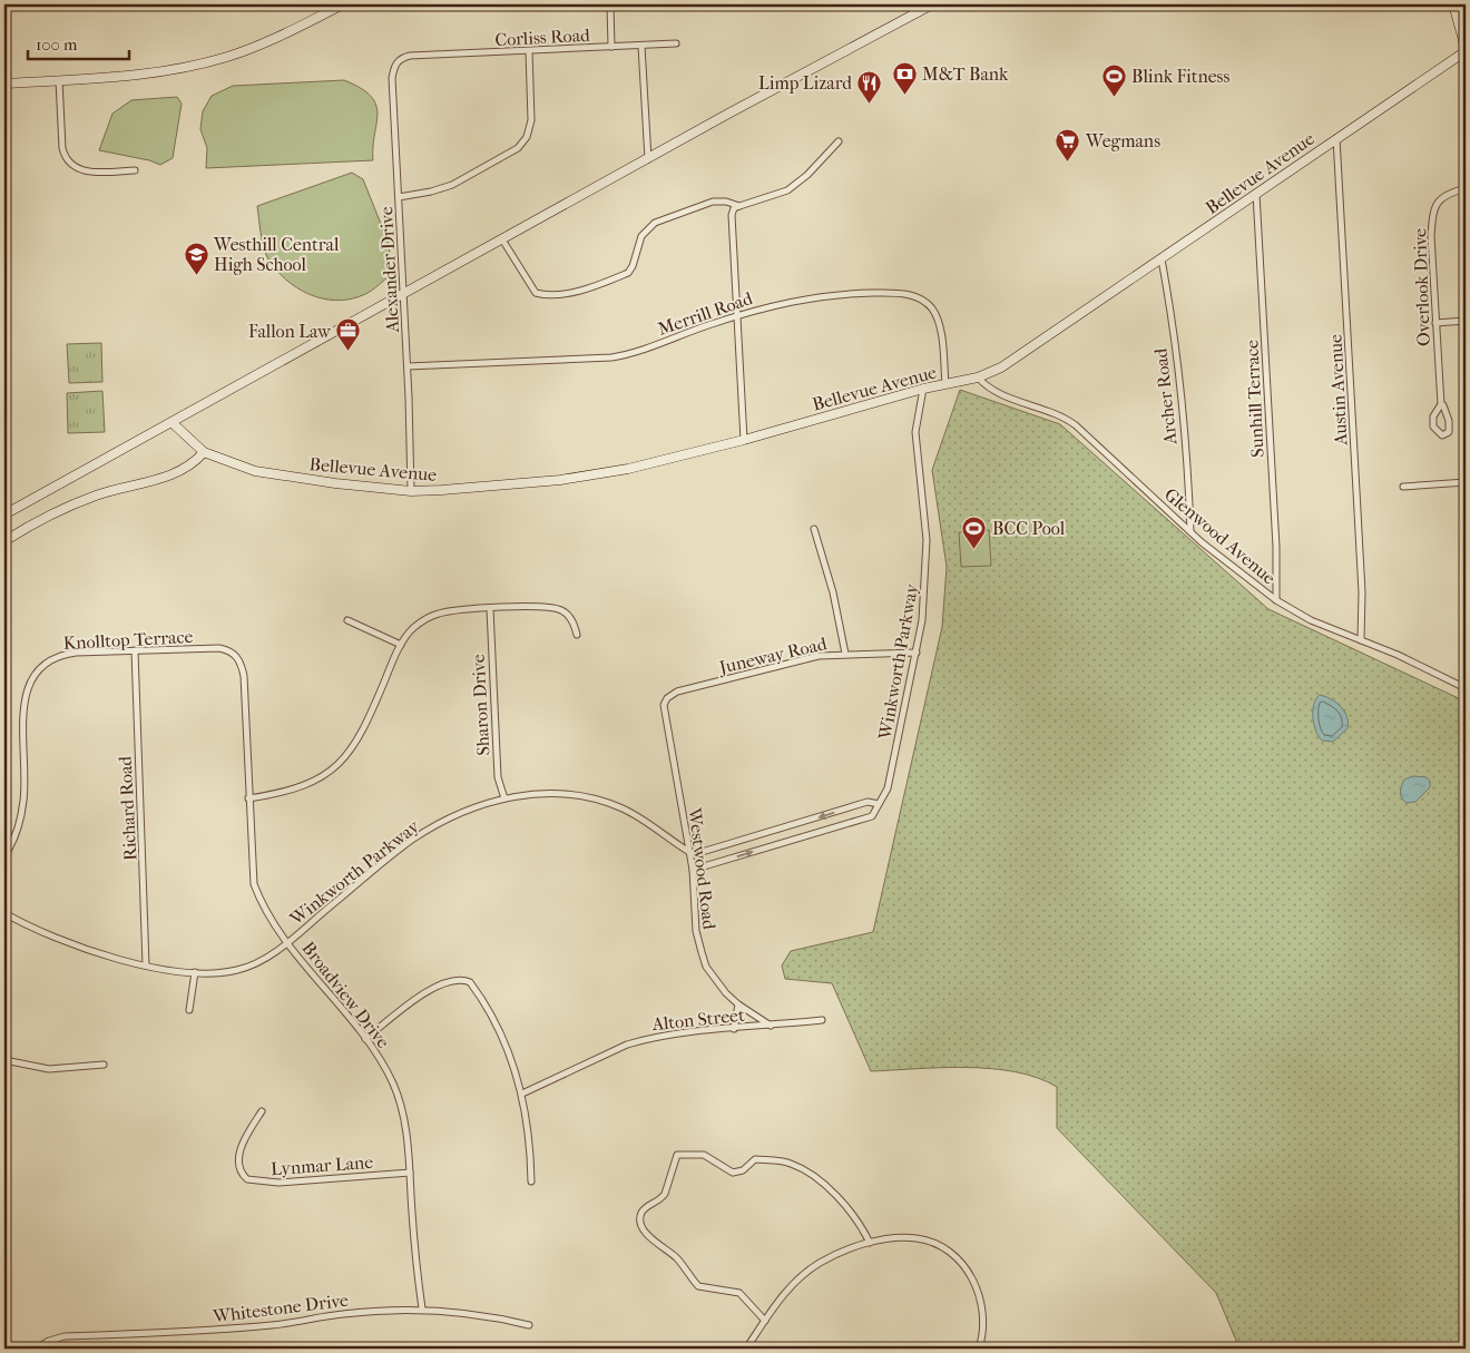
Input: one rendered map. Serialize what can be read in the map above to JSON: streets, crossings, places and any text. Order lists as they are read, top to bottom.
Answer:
{
  "streets": {
    "street": [
      "Corliss Road",
      "Bellevue Avenue",
      "Alexander Drive",
      "Overlook Drive",
      "Merrill Road",
      "Austin Avenue",
      "Archer Road",
      "Sunhill Terrace",
      "Glenwood Avenue",
      "Knolltop Terrace",
      "Juneway Road",
      "Winkworth Parkway",
      "Sharon Drive",
      "Richard Road",
      "Westwood Road",
      "Broadview Drive",
      "Alton Street",
      "Lynmar Lane",
      "Whitestone Drive"
    ]
  },
  "crossings": [
    ["Corliss Road", "Alexander Drive"],
    ["Bellevue Avenue", "Alexander Drive"],
    ["Bellevue Avenue", "Merrill Road"],
    ["Bellevue Avenue", "Austin Avenue"],
    ["Bellevue Avenue", "Archer Road"],
    ["Bellevue Avenue", "Sunhill Terrace"],
    ["Bellevue Avenue", "Glenwood Avenue"],
    ["Bellevue Avenue", "Winkworth Parkway"],
    ["Alexander Drive", "Merrill Road"],
    ["Austin Avenue", "Glenwood Avenue"],
    ["Archer Road", "Glenwood Avenue"],
    ["Sunhill Terrace", "Glenwood Avenue"],
    ["Knolltop Terrace", "Richard Road"],
    ["Knolltop Terrace", "Broadview Drive"],
    ["Juneway Road", "Winkworth Parkway"],
    ["Juneway Road", "Westwood Road"],
    ["Winkworth Parkway", "Sharon Drive"],
    ["Winkworth Parkway", "Richard Road"],
    ["Winkworth Parkway", "Westwood Road"],
    ["Winkworth Parkway", "Broadview Drive"],
    ["Westwood Road", "Alton Street"],
    ["Broadview Drive", "Lynmar Lane"],
    ["Broadview Drive", "Whitestone Drive"]
  ],
  "places": {
    "bank": ["M&T Bank"],
    "sports": ["Blink Fitness", "BCC Pool"],
    "restaurant": ["Limp Lizard"],
    "supermarket": ["Wegmans"],
    "school or university": ["Westhill Central High School"],
    "office": ["Fallon Law"]
  },
  "scale_bar": "100 m"
}
